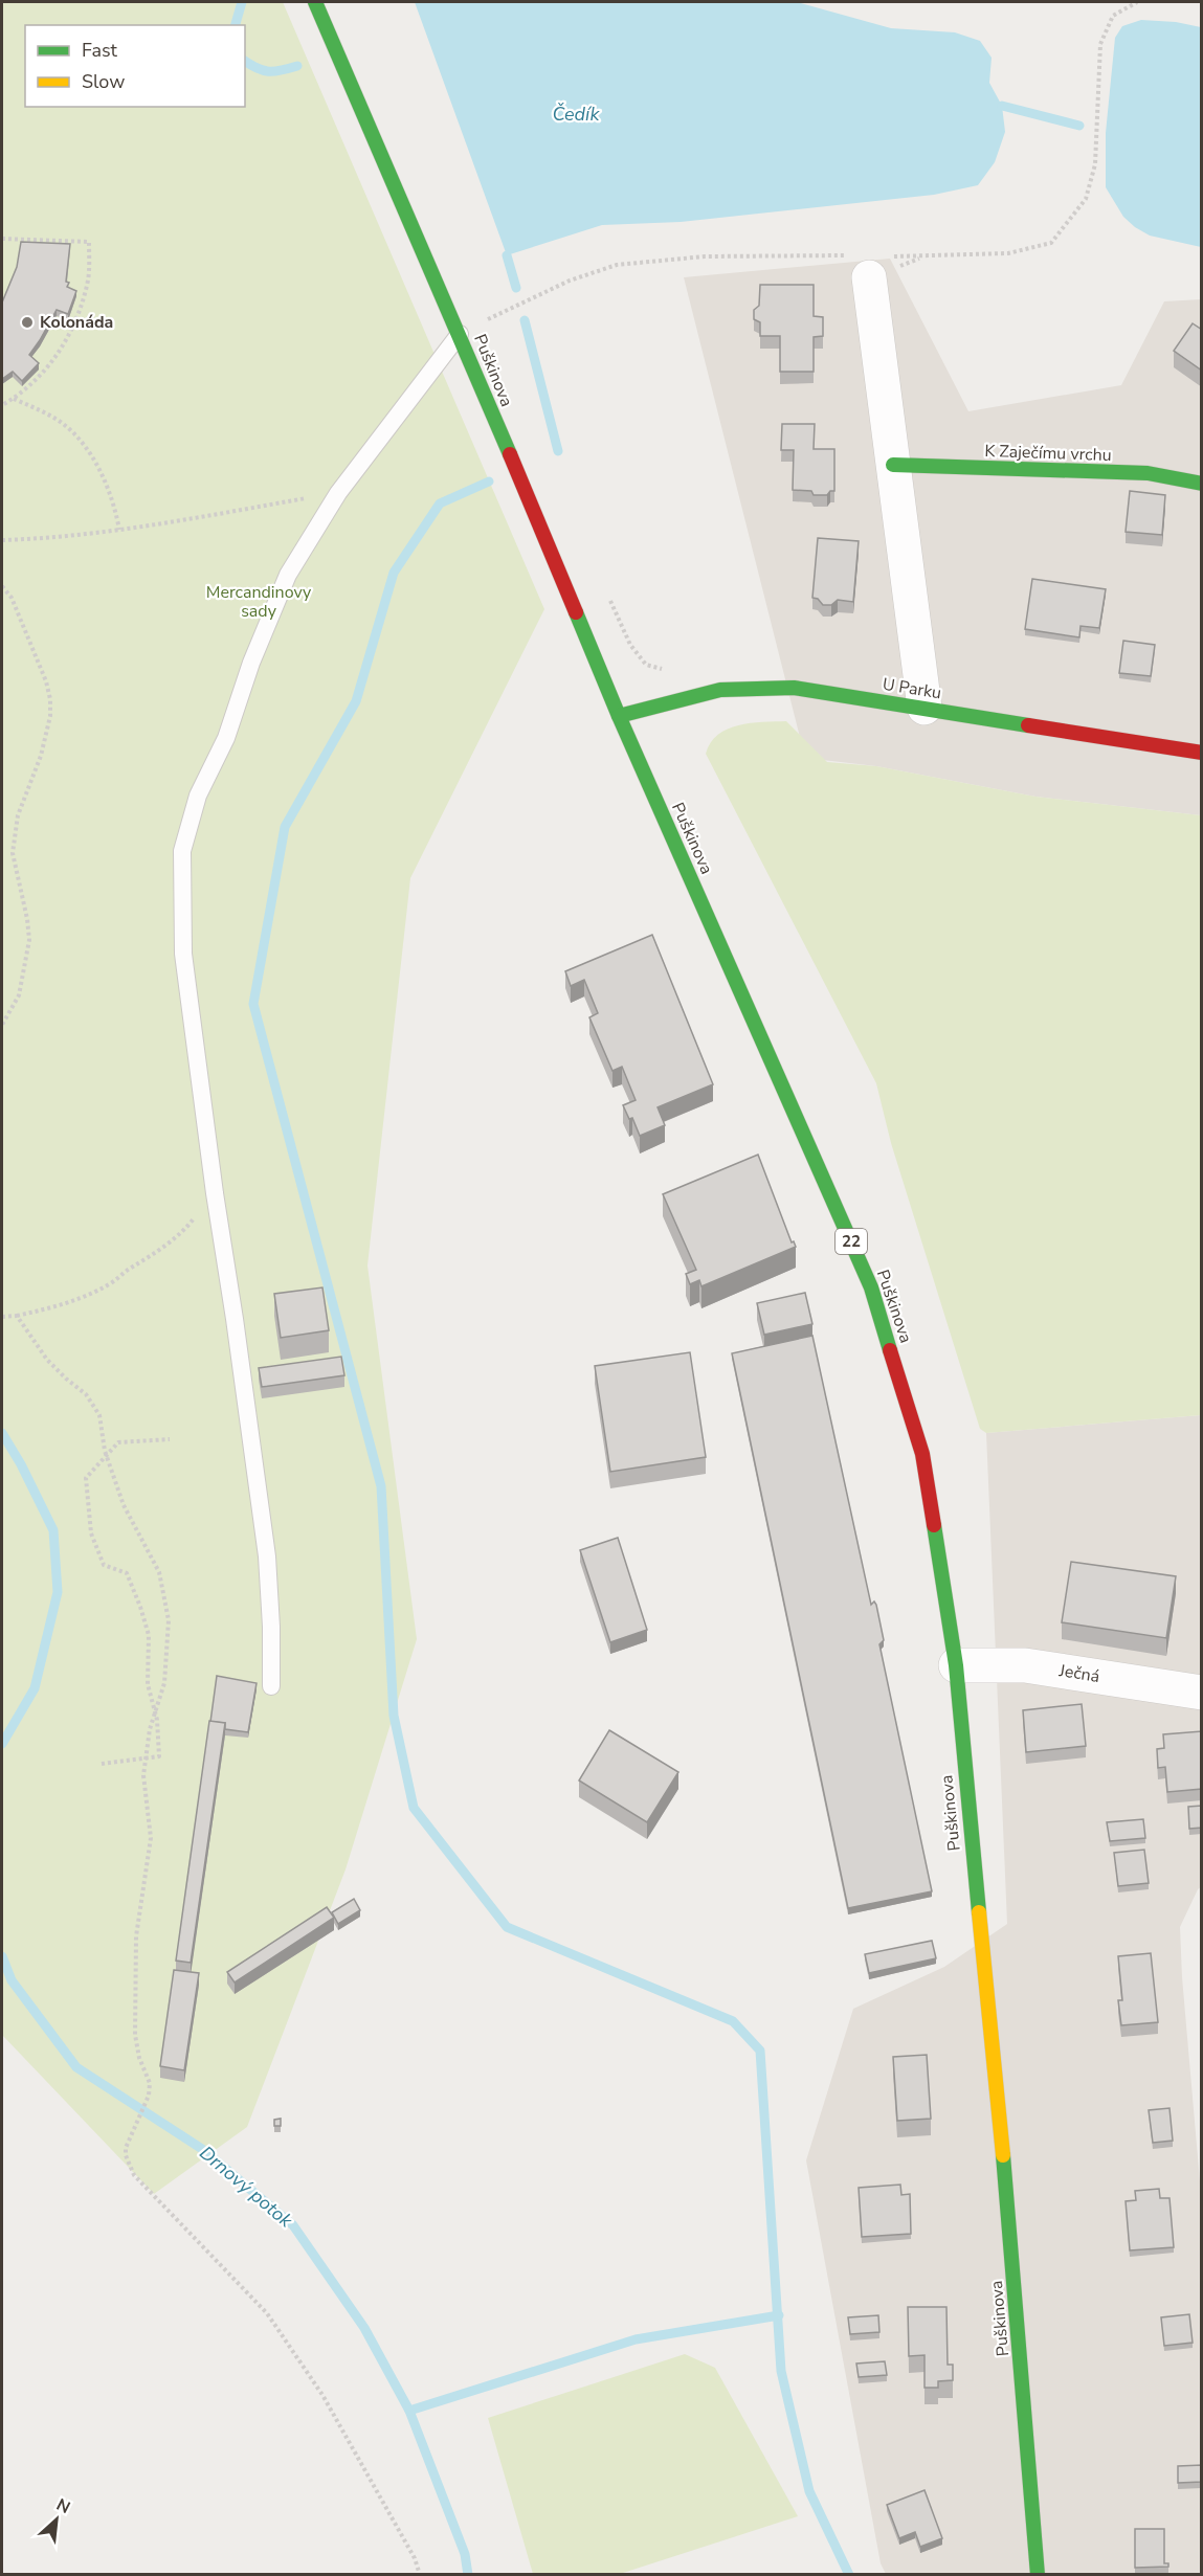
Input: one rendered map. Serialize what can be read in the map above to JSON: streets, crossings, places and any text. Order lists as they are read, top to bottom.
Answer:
{
  "streets": {
    "main road": [
      "Puškinova",
      "K Zaječímu vrchu",
      "U Parku",
      "22"
    ],
    "street": ["Ječná"]
  },
  "crossings": [
    ["Puškinova", "U Parku"],
    ["Puškinova", "Ječná"]
  ],
  "water": ["Čedík", "Drnový potok"],
  "parks": ["Mercandinovy sady"],
  "places": ["Kolonáda"],
  "legend": ["Fast", "Slow"],
  "north": "top right"
}
